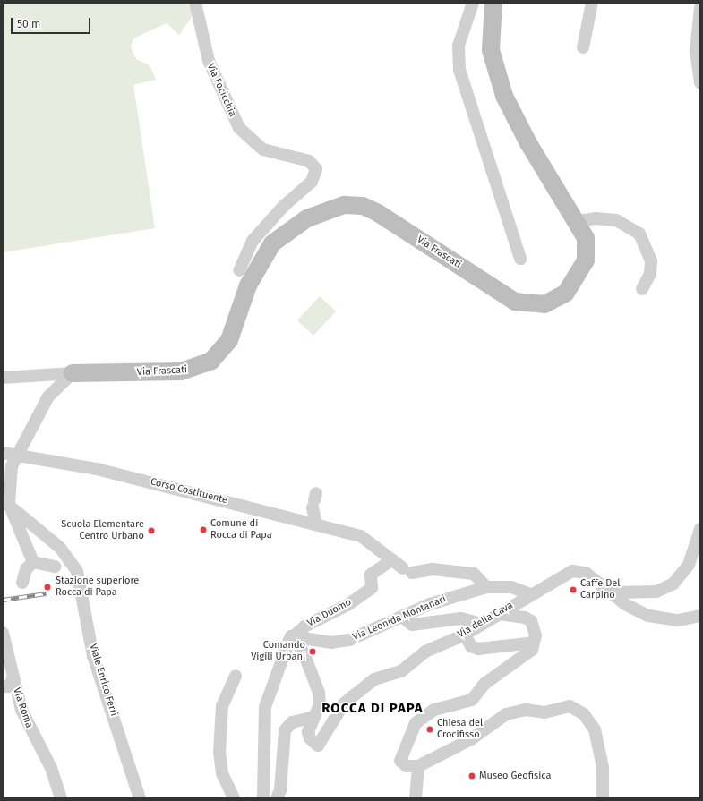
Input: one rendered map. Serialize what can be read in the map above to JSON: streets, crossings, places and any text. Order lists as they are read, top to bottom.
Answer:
{
  "streets": {
    "main road": ["Via Frascati"],
    "street": [
      "Via Focicchia",
      "Corso Costituente",
      "Via Duomo",
      "Via Leonida Montanari",
      "Via della Cava",
      "Viale Enrico Ferri",
      "Via Roma"
    ]
  },
  "crossings": [
    ["Corso Costituente", "Via Duomo"],
    ["Via Duomo", "Via Leonida Montanari"],
    ["Via Leonida Montanari", "Via della Cava"]
  ],
  "districts": ["ROCCA DI PAPA"],
  "places": [
    "Comune di Rocca di Papa",
    "Scuola Elementare Centro Urbano",
    "Stazione superiore Rocca di Papa",
    "Caffe Del Carpino",
    "Comando Vigili Urbani",
    "Chiesa del Crocifisso",
    "Museo Geofisica"
  ],
  "scale_bar": "50 m"
}
